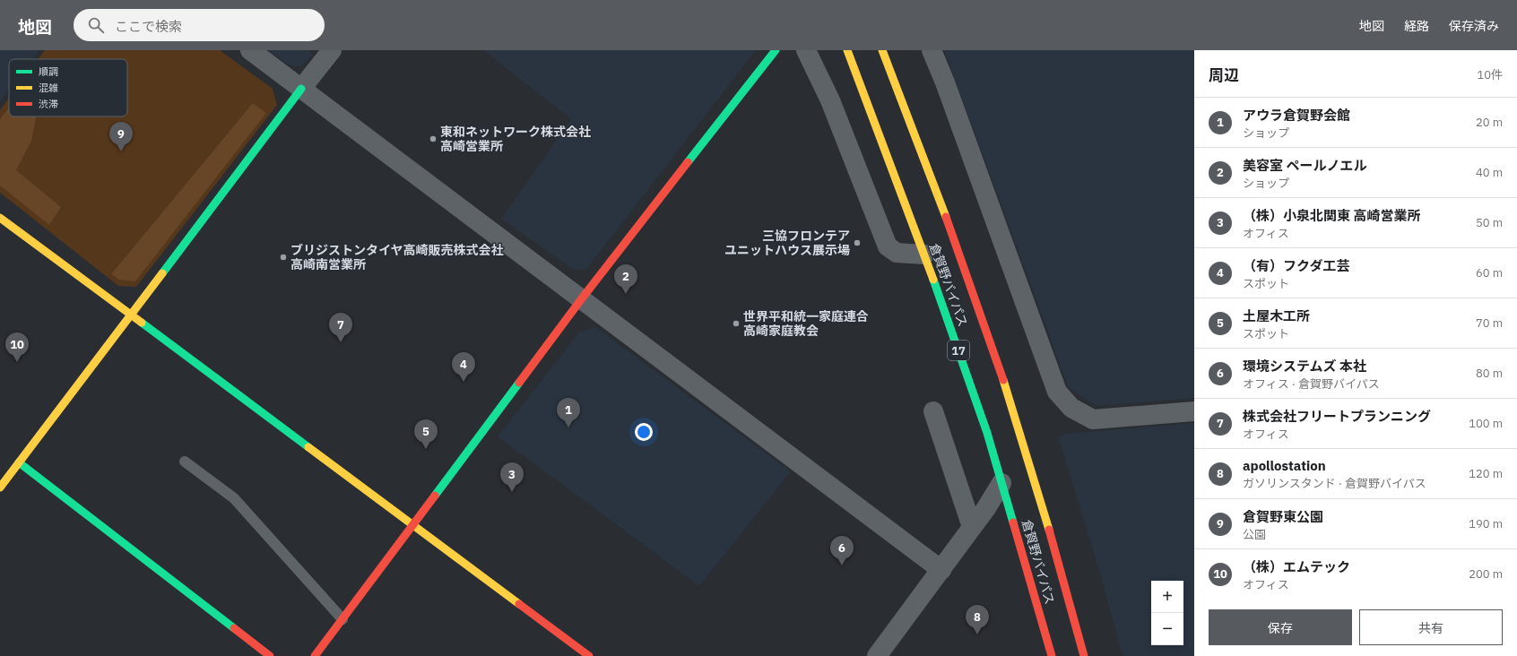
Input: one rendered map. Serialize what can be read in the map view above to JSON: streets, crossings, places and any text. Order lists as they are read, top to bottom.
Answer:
{
  "streets": {
    "main road": ["倉賀野バイパス", "17"]
  },
  "places": [
    "東和ネットワーク株式会社 高崎営業所",
    "三協フロンテア ユニットハウス展示場",
    "ブリジストンタイヤ高崎販売株式会社 高崎南営業所",
    "世界平和統一家庭連合 高崎家庭教会"
  ],
  "legend": ["順調", "混雑", "渋滞"],
  "page": {
    "header": "地図",
    "search": "ここで検索",
    "nav": ["地図", "経路", "保存済み"],
    "heading": ["周辺", "10件"],
    "list": [
      {
        "mark": "1",
        "name": "アウラ倉賀野会館",
        "note": "ショップ",
        "value": "20 m"
      },
      {
        "mark": "2",
        "name": "美容室 ペールノエル",
        "note": "ショップ",
        "value": "40 m"
      },
      {
        "mark": "3",
        "name": "（株）小泉北関東 高崎営業所",
        "note": "オフィス",
        "value": "50 m"
      },
      {
        "mark": "4",
        "name": "（有）フクダ工芸",
        "note": "スポット",
        "value": "60 m"
      },
      {
        "mark": "5",
        "name": "土屋木工所",
        "note": "スポット",
        "value": "70 m"
      },
      {
        "mark": "6",
        "name": "環境システムズ 本社",
        "note": "オフィス · 倉賀野バイパス",
        "value": "80 m"
      },
      {
        "mark": "7",
        "name": "株式会社フリートプランニング",
        "note": "オフィス",
        "value": "100 m"
      },
      {
        "mark": "8",
        "name": "apollostation",
        "note": "ガソリンスタンド · 倉賀野バイパス",
        "value": "120 m"
      },
      {
        "mark": "9",
        "name": "倉賀野東公園",
        "note": "公園",
        "value": "190 m"
      },
      {
        "mark": "10",
        "name": "（株）エムテック",
        "note": "オフィス",
        "value": "200 m"
      }
    ],
    "pins": [
      "9",
      "2",
      "7",
      "10",
      "4",
      "1",
      "5",
      "3",
      "6",
      "8"
    ],
    "map_buttons": ["+", "−"],
    "buttons": ["保存", "共有"]
  }
}
